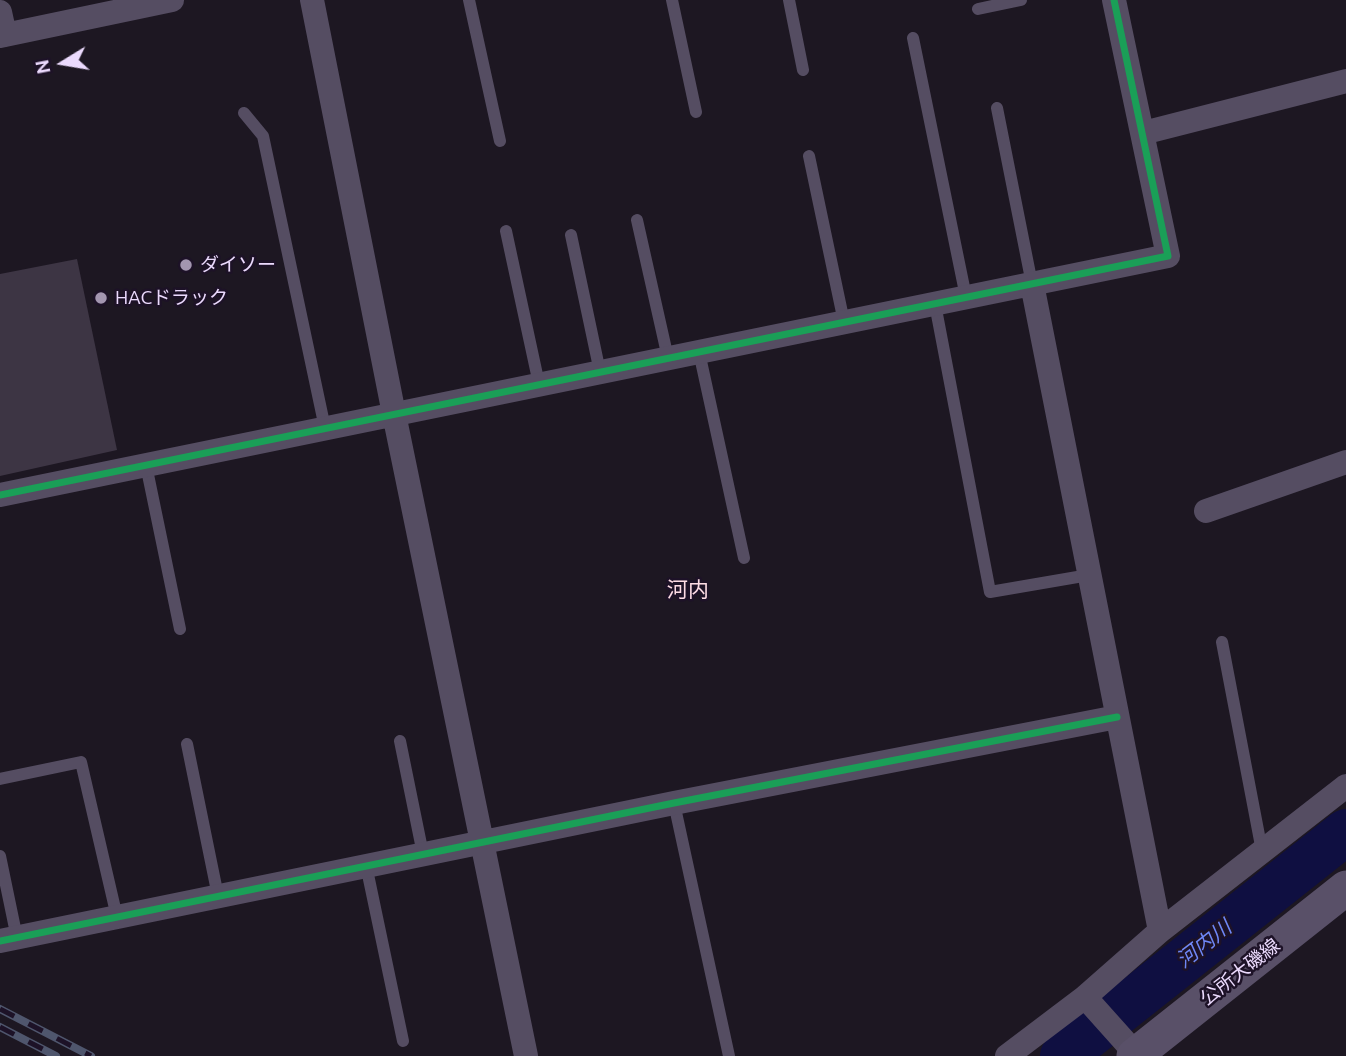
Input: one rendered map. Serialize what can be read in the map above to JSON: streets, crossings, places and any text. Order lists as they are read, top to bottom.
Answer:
{
  "streets": {
    "main road": ["公所大磯線"]
  },
  "districts": ["河内"],
  "water": ["河内川"],
  "places": ["ダイソー", "HACドラック"],
  "north": "left"
}
